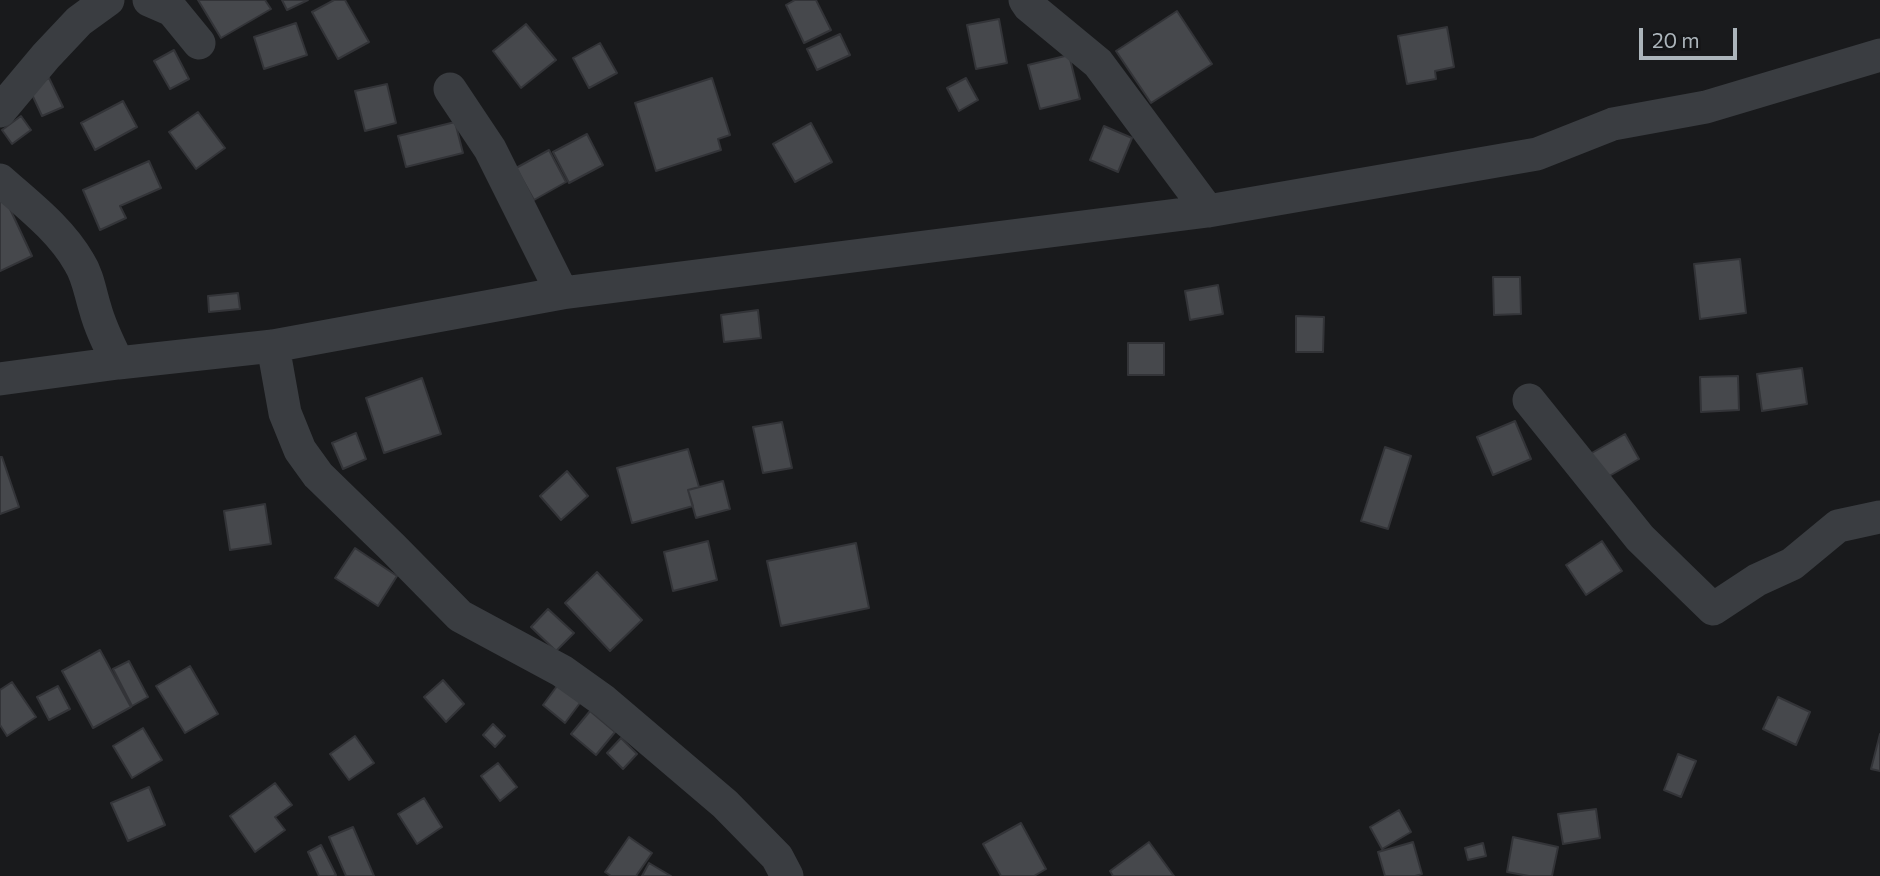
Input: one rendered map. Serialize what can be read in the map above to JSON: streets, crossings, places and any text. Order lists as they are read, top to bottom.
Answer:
{
  "scale_bar": "20 m"
}
